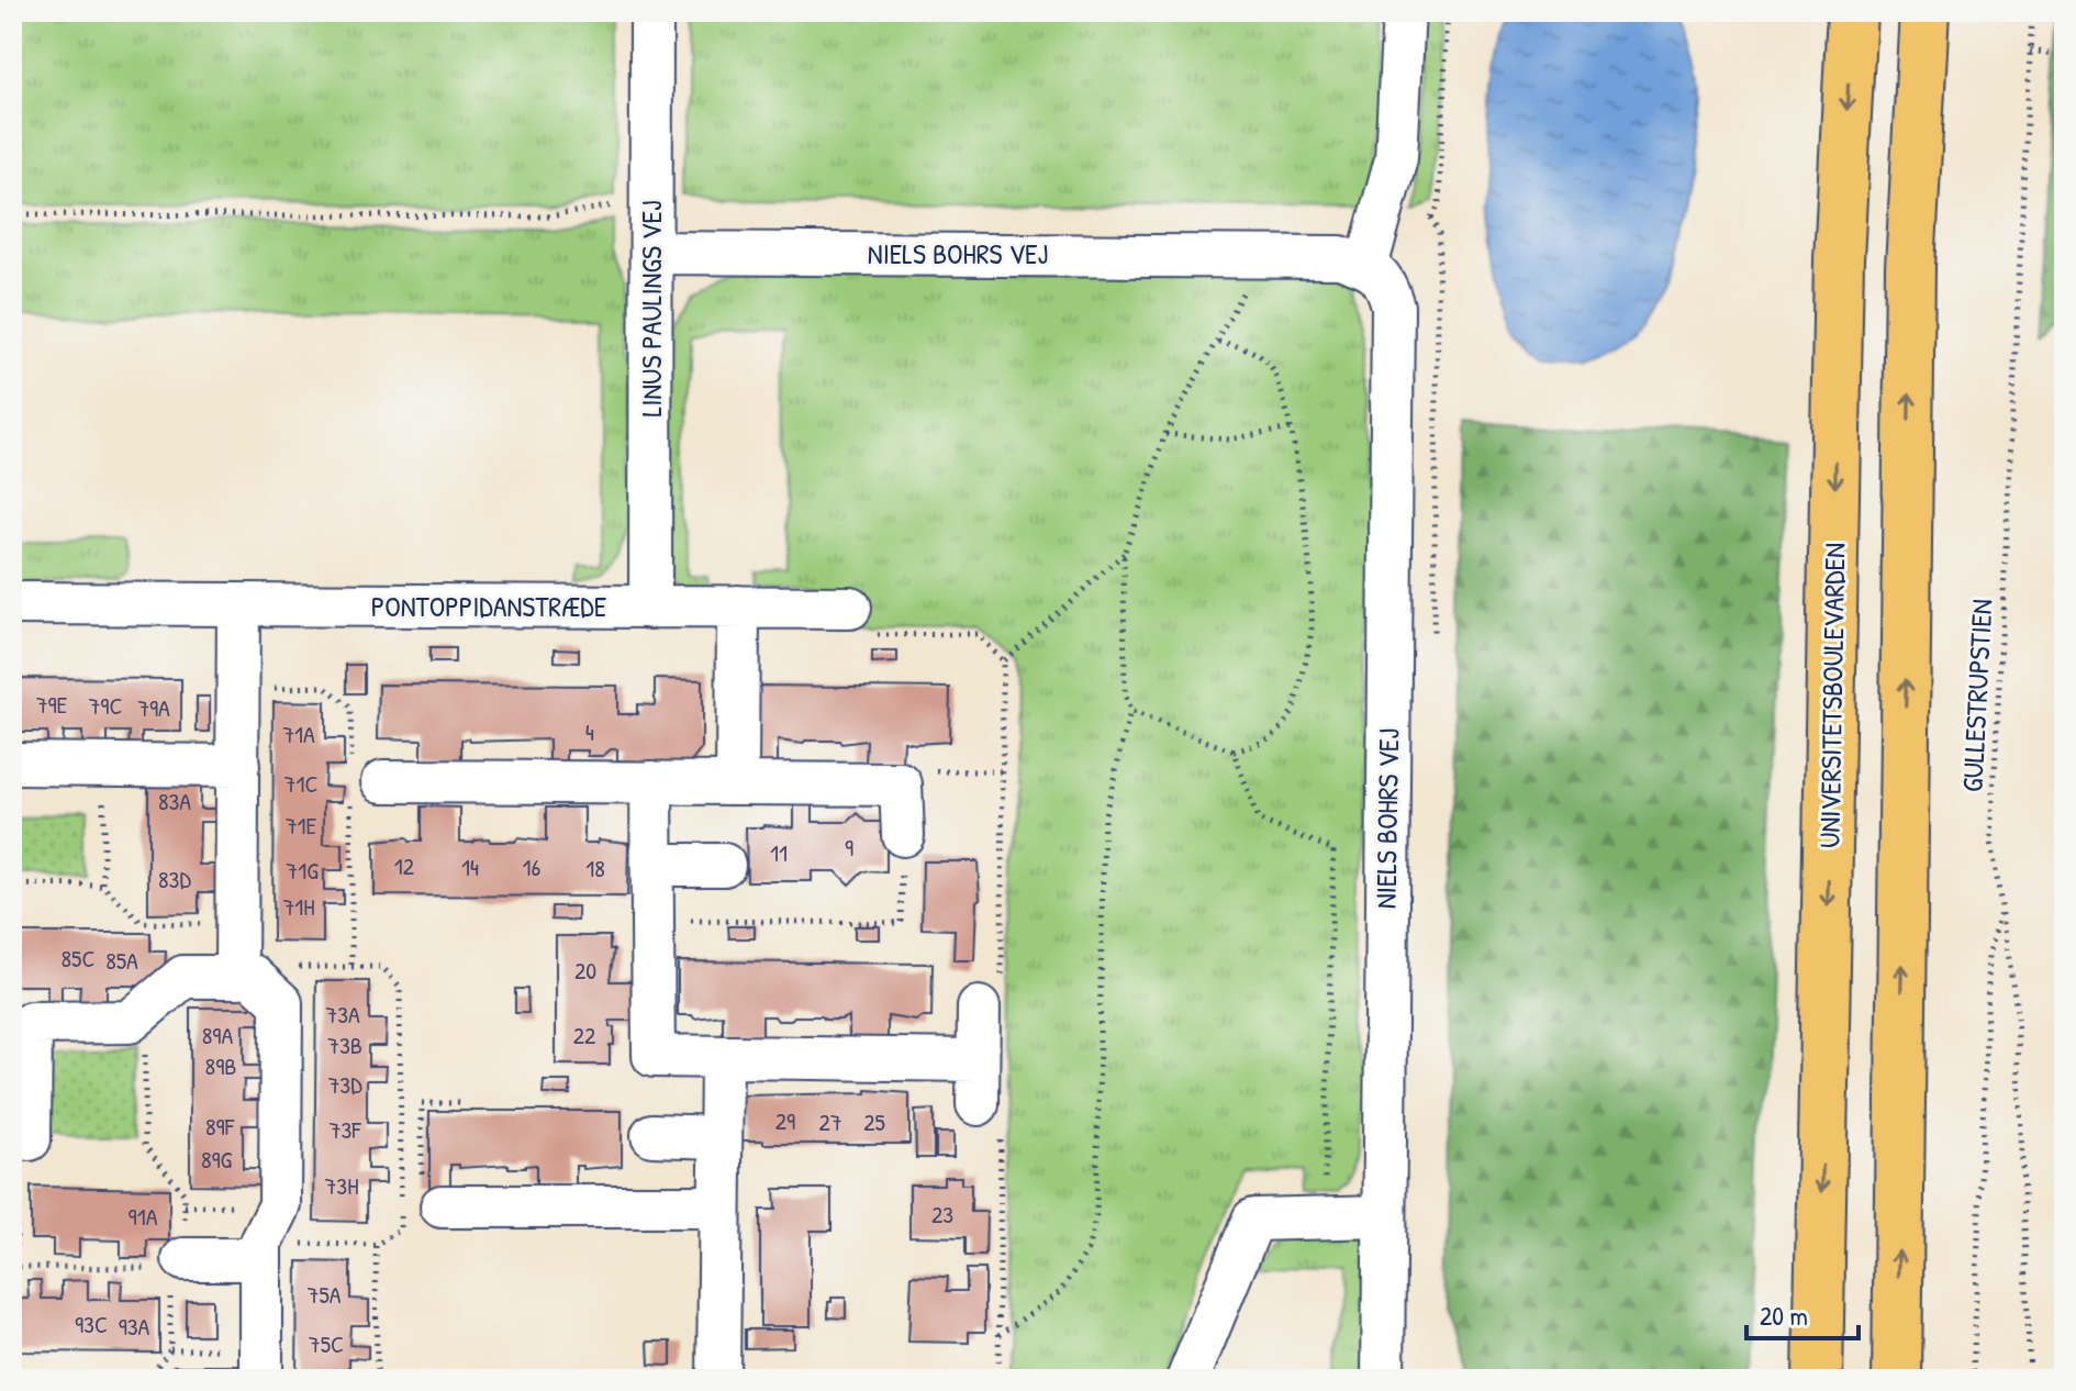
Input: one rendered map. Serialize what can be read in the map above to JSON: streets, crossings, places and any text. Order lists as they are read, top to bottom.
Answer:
{
  "streets": {
    "main road": ["UNIVERSITETSBOULEVARDEN"],
    "street": ["NIELS BOHRS VEJ", "LINUS PAULINGS VEJ", "PONTOPPIDANSTRÆDE"],
    "path": ["GULLESTRUPSTIEN"]
  },
  "crossings": [
    ["NIELS BOHRS VEJ", "LINUS PAULINGS VEJ"],
    ["LINUS PAULINGS VEJ", "PONTOPPIDANSTRÆDE"]
  ],
  "house_numbers": [
    "79E",
    "79C",
    "79A",
    "4",
    "71A",
    "71C",
    "83A",
    "71E",
    "9",
    "11",
    "12",
    "14",
    "16",
    "18",
    "71G",
    "83D",
    "71H",
    "85C",
    "85A",
    "20",
    "73A",
    "89A",
    "22",
    "73B",
    "89B",
    "73D",
    "29",
    "27",
    "25",
    "89F",
    "73F",
    "89G",
    "73H",
    "23",
    "91A",
    "75A",
    "93C",
    "93A",
    "75C"
  ],
  "scale_bar": "20 m"
}
